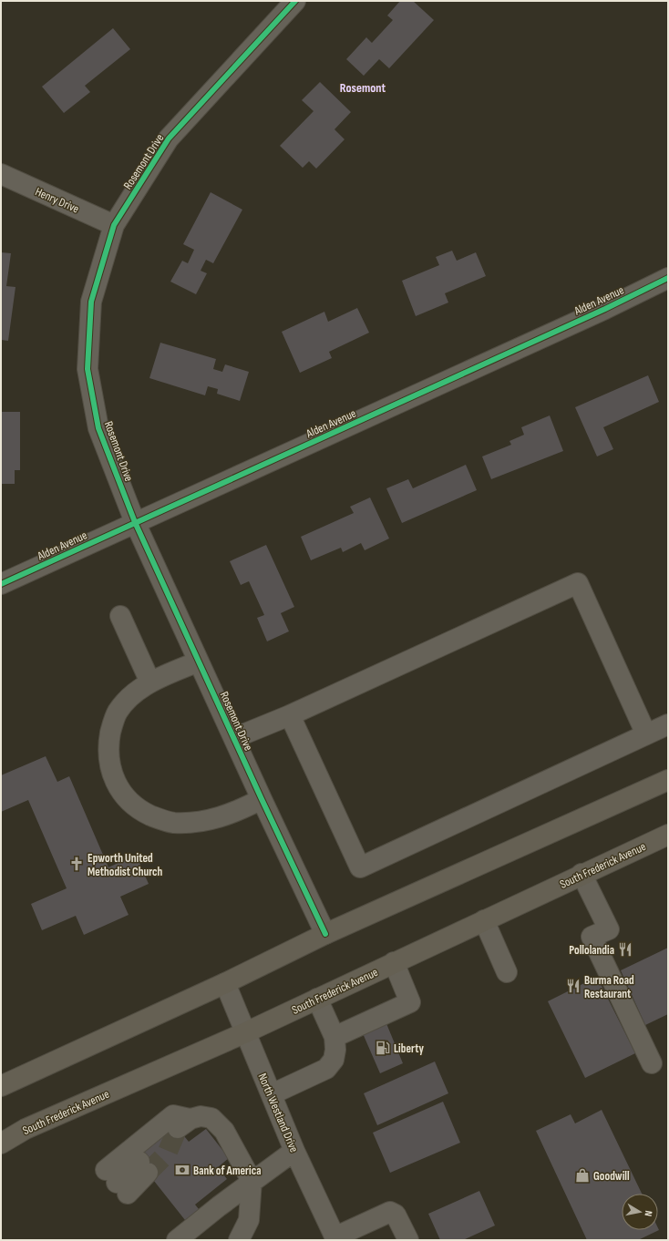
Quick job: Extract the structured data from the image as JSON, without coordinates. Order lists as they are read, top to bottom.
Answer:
{
  "streets": {
    "main road": ["South Frederick Avenue"],
    "street": [
      "Rosemont Drive",
      "Henry Drive",
      "Alden Avenue",
      "North Westland Drive"
    ]
  },
  "crossings": [
    ["Rosemont Drive", "Henry Drive"],
    ["Rosemont Drive", "Alden Avenue"],
    ["South Frederick Avenue", "North Westland Drive"]
  ],
  "districts": ["Rosemont"],
  "places": {
    "church": ["Epworth United Methodist Church"],
    "restaurant": ["Pollolandia", "Burma Road Restaurant"],
    "fuel station": ["Liberty"],
    "bank": ["Bank of America"],
    "shop": ["Goodwill"]
  },
  "north": "right"
}
